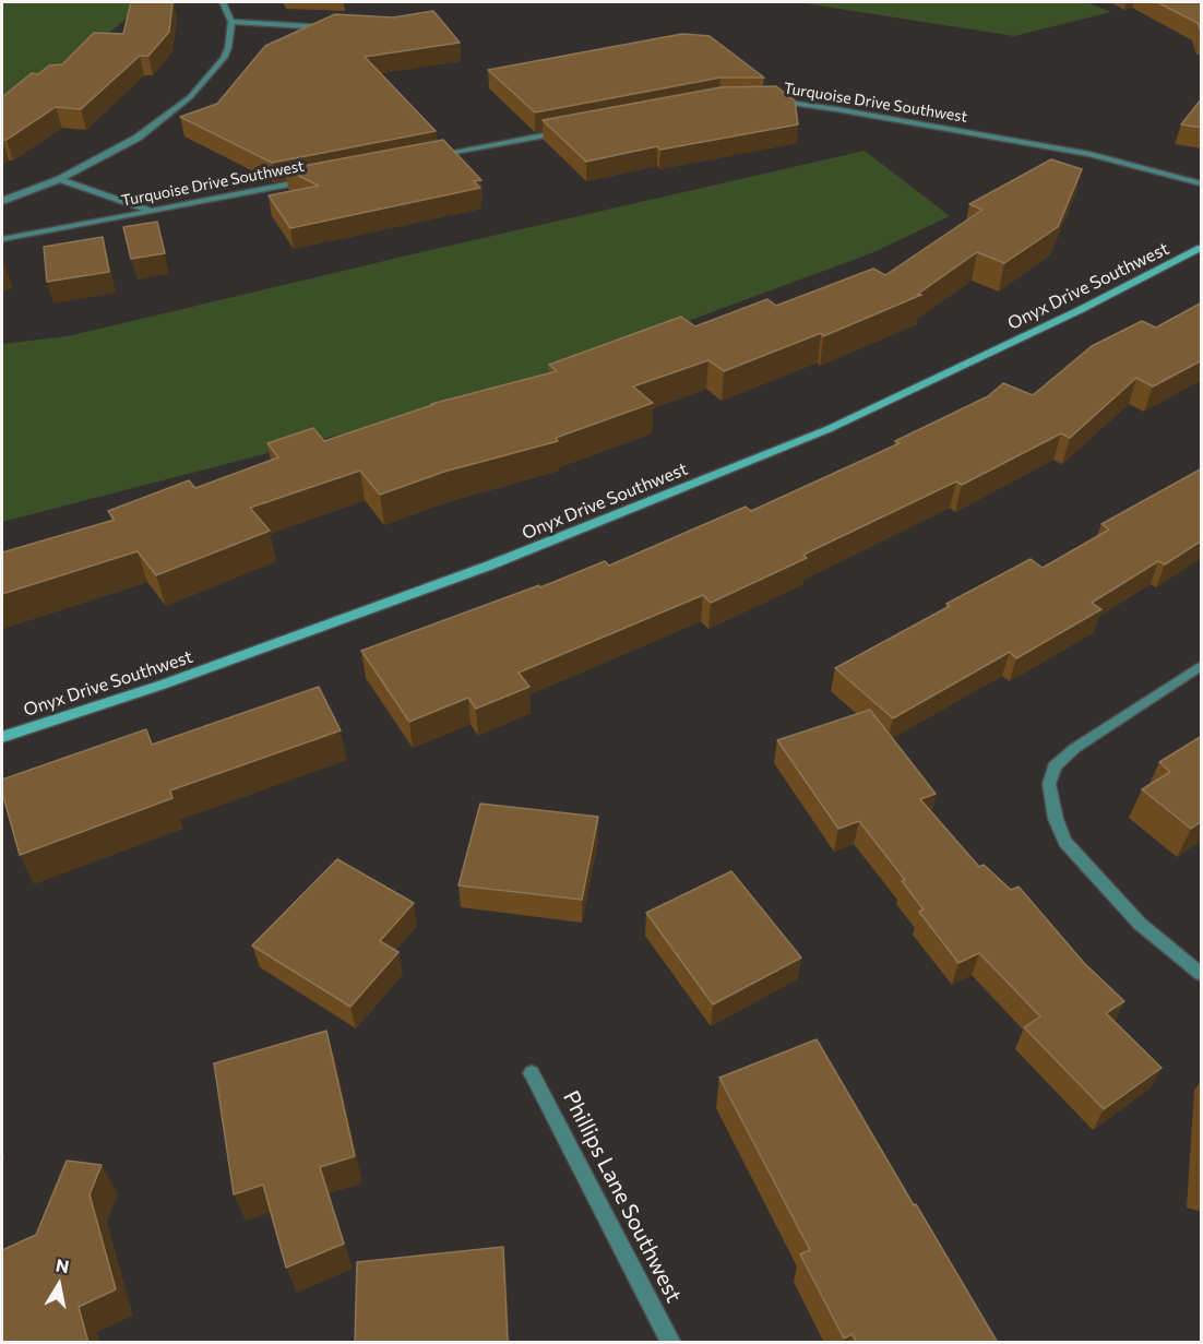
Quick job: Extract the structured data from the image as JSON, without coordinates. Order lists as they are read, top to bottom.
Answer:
{
  "streets": {
    "street": ["Turquoise Drive Southwest", "Onyx Drive Southwest", "Phillips Lane Southwest"]
  },
  "north": "top"
}
